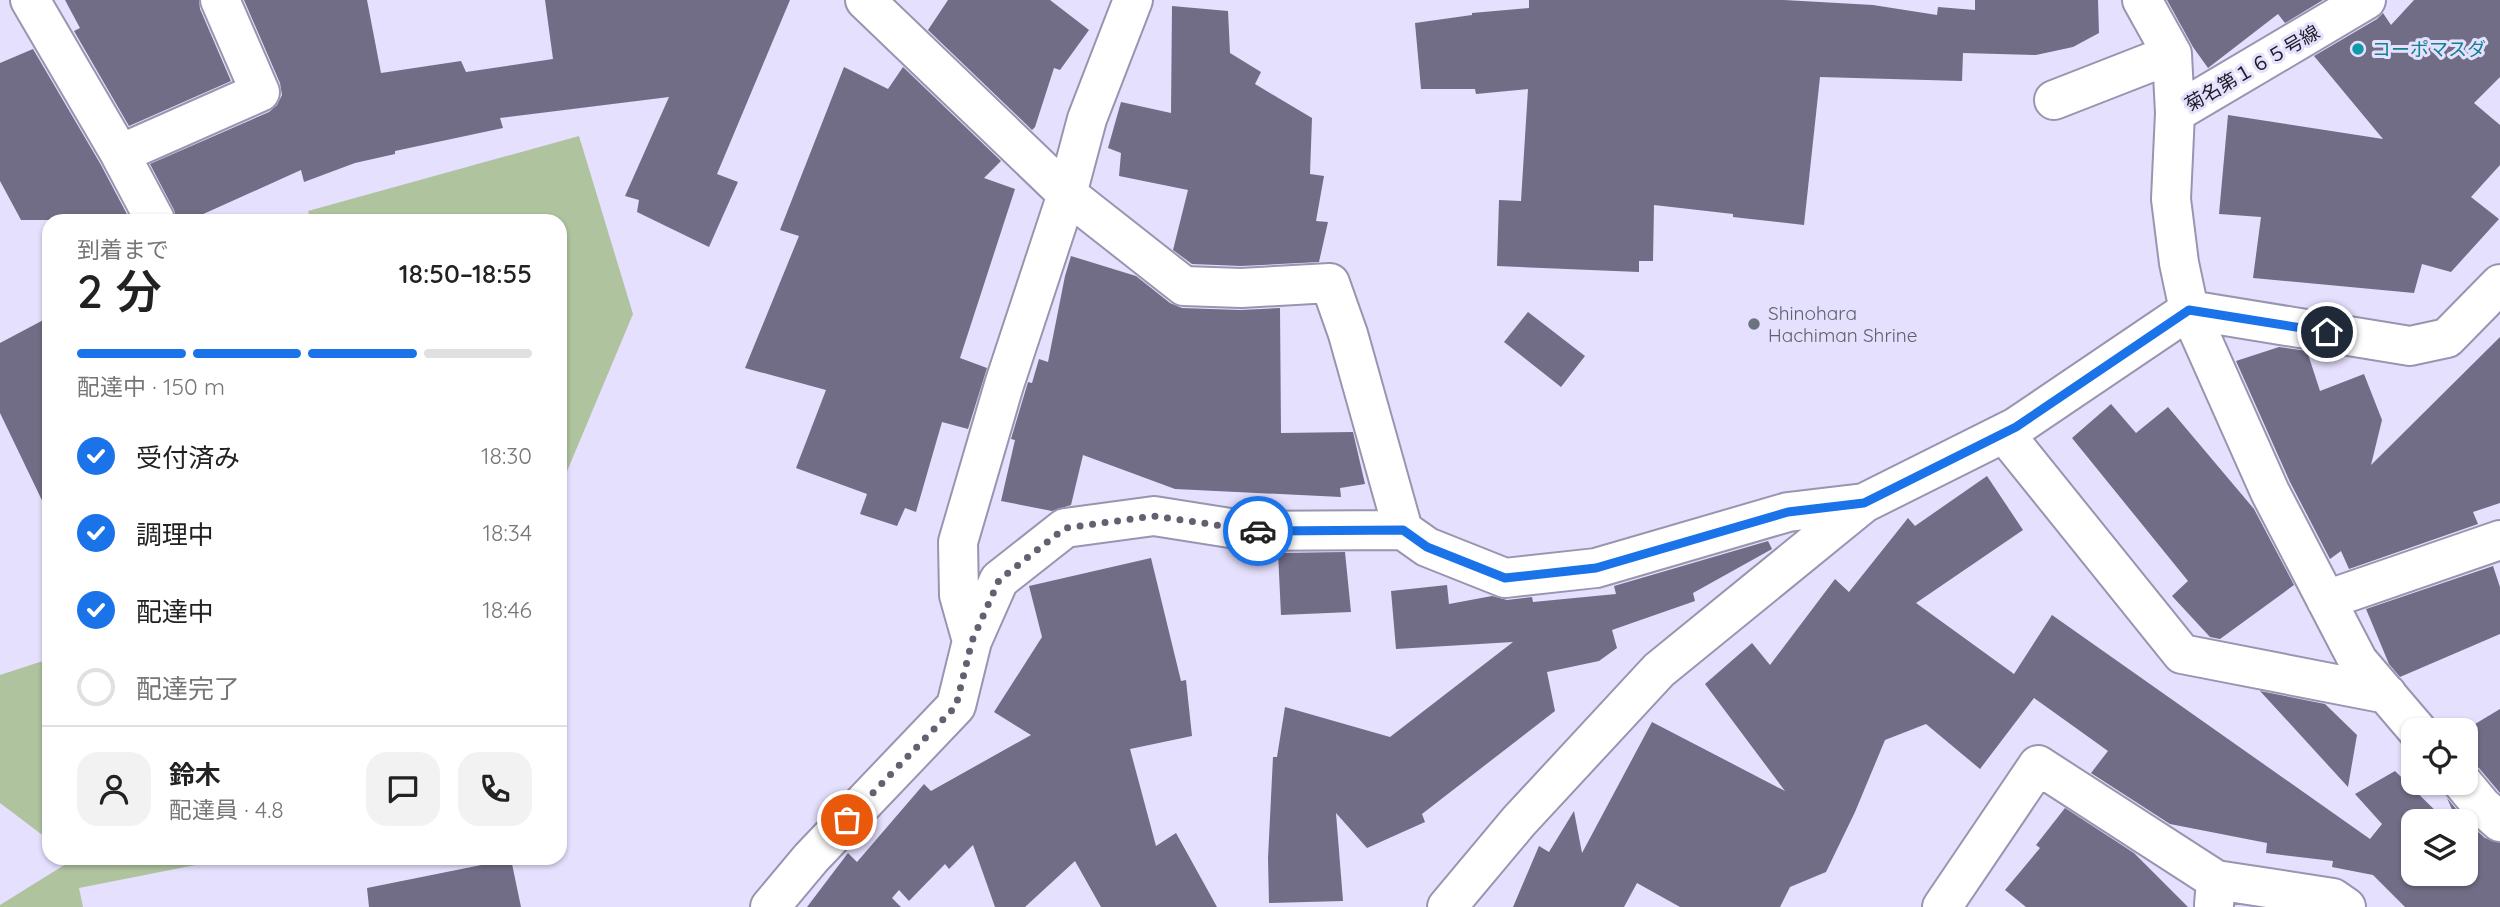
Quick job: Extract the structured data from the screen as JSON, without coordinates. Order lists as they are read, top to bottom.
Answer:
{
  "streets": {
    "street": ["菊名第１６５号線"]
  },
  "places": ["コーポマスダ", "Shinohara Hachiman Shrine"],
  "page": {
    "heading": ["2 分", "到着まで", "18:50–18:55"],
    "panel": ["鈴木", "配達員 · 4.8"],
    "bar": "配達中 · 150 m",
    "list": [
      ["受付済み", "18:30"],
      ["調理中", "18:34"],
      ["配達中", "18:46"],
      "配達完了"
    ]
  }
}
